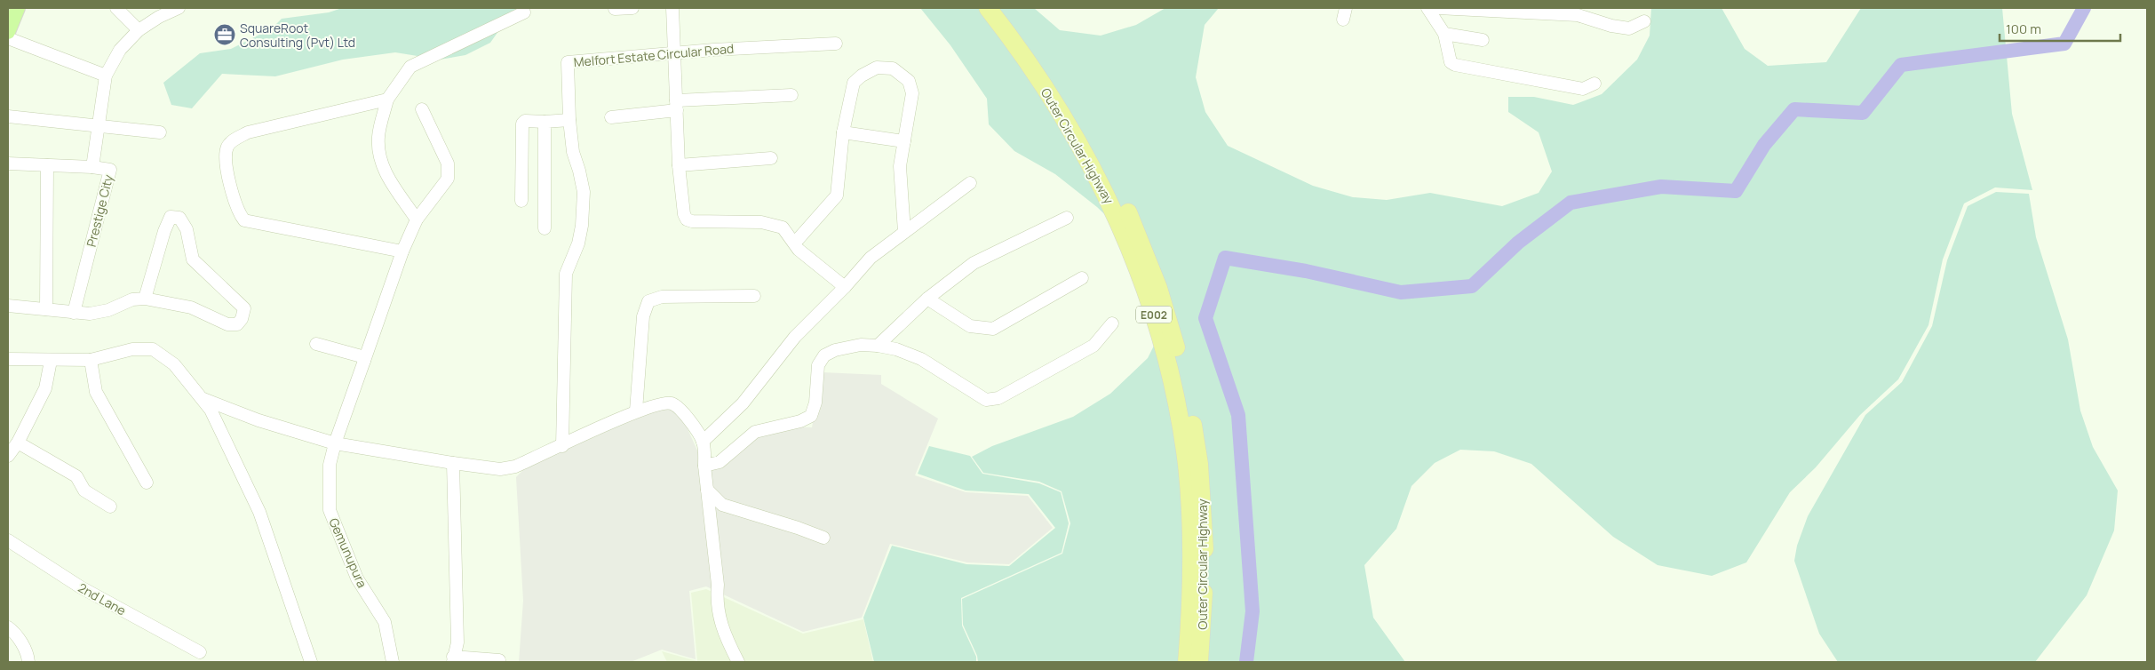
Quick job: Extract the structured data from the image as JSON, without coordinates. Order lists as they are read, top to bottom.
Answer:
{
  "streets": {
    "highway": ["Outer Circular Highway", "E002"],
    "street": [
      "Melfort Estate Circular Road",
      "Prestige City",
      "Gemunupura",
      "2nd Lane"
    ]
  },
  "places": {
    "office": ["SquareRoot Consulting (Pvt) Ltd"]
  },
  "scale_bar": "100 m"
}
